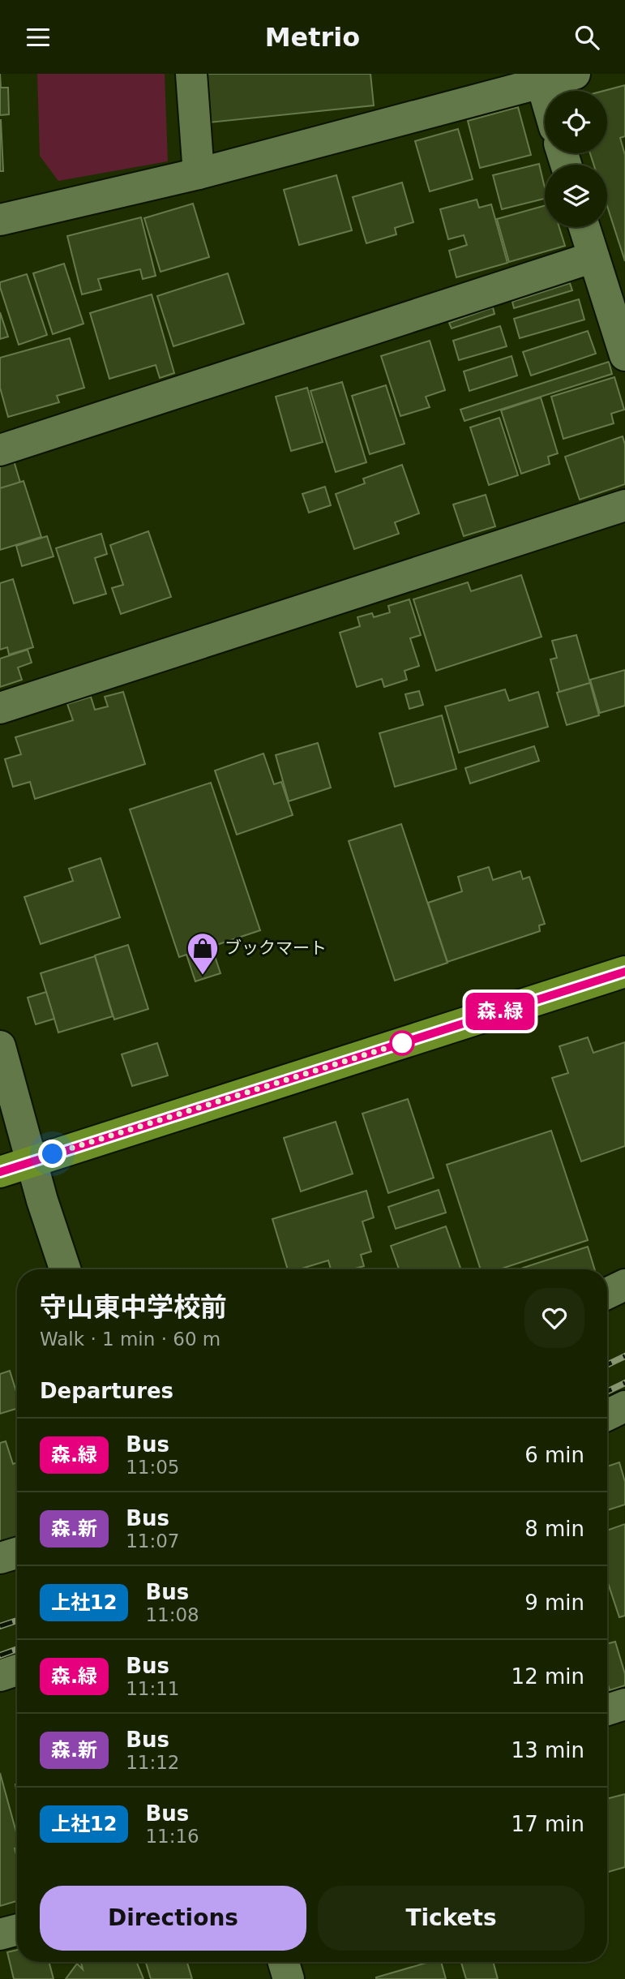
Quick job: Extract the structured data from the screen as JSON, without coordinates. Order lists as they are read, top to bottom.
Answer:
{
  "places": {
    "shop": ["ブックマート"]
  },
  "lines": ["bus line 森.緑"],
  "page": {
    "header": "Metrio",
    "on_map": "森.緑",
    "heading": [
      ["守山東中学校前", "Walk · 1 min · 60 m"],
      "Departures"
    ],
    "list": [
      {
        "mark": "森.緑",
        "name": "Bus",
        "note": "11:05",
        "value": "6 min"
      },
      {
        "mark": "森.新",
        "name": "Bus",
        "note": "11:07",
        "value": "8 min"
      },
      {
        "mark": "上社12",
        "name": "Bus",
        "note": "11:08",
        "value": "9 min"
      },
      {
        "mark": "森.緑",
        "name": "Bus",
        "note": "11:11",
        "value": "12 min"
      },
      {
        "mark": "森.新",
        "name": "Bus",
        "note": "11:12",
        "value": "13 min"
      },
      {
        "mark": "上社12",
        "name": "Bus",
        "note": "11:16",
        "value": "17 min"
      }
    ],
    "buttons": ["Directions", "Tickets"]
  }
}
